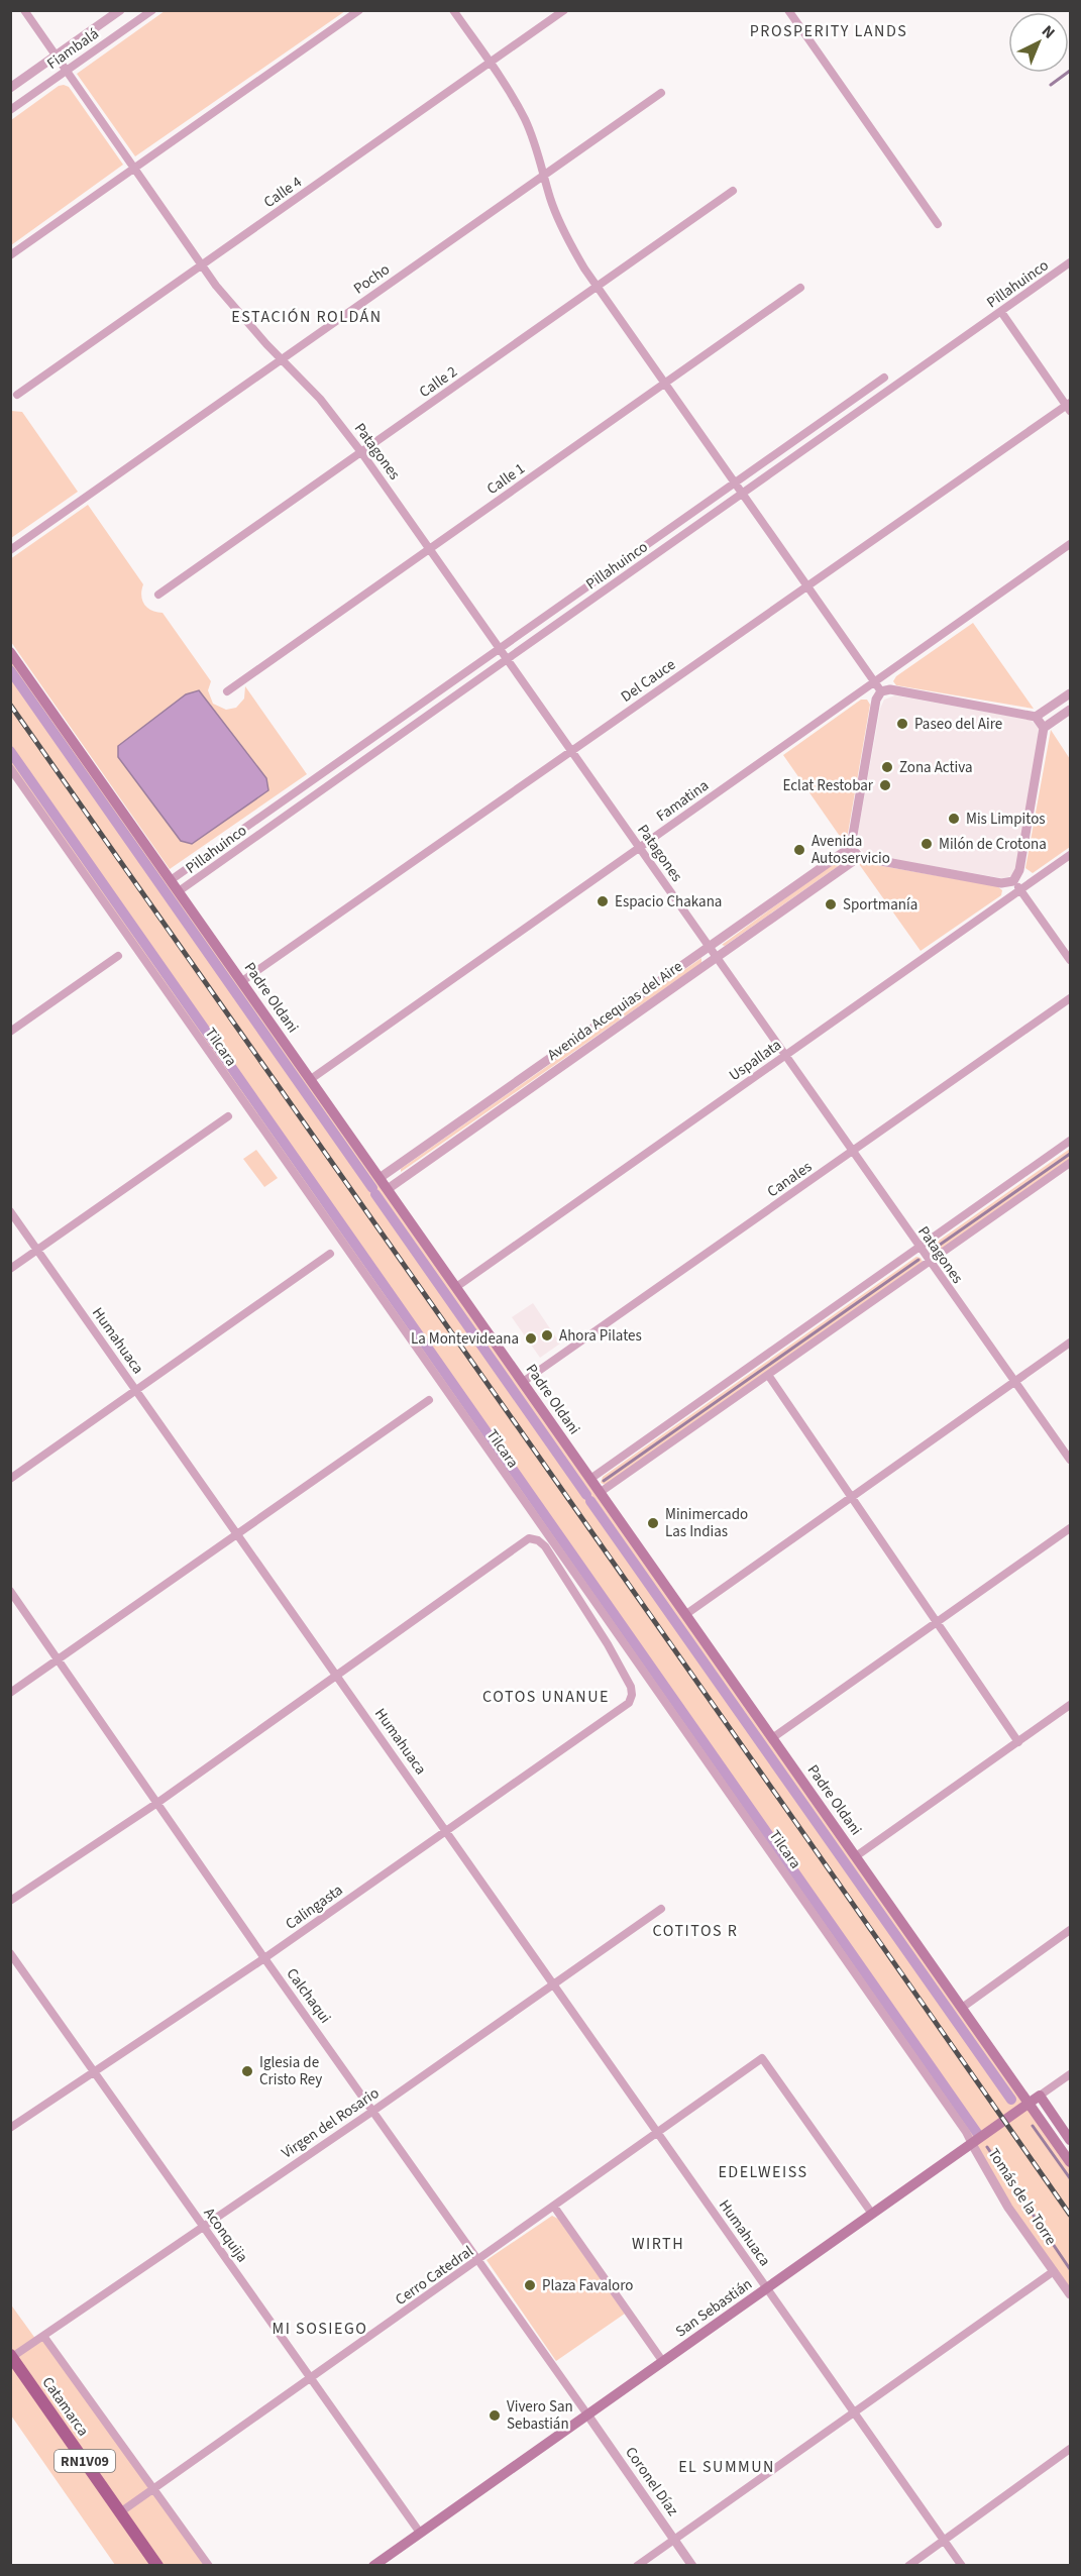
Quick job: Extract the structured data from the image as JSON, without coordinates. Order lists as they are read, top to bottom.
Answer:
{
  "streets": {
    "main road": [
      "Padre Oldani",
      "San Sebastián",
      "Catamarca",
      "RN1V09"
    ],
    "street": [
      "Fiambalá",
      "Calle 4",
      "Pocho",
      "Pillahuinco",
      "Calle 2",
      "Patagones",
      "Calle 1",
      "Del Cauce",
      "Famatina",
      "Avenida Acequias del Aire",
      "Tilcara",
      "Uspallata",
      "Canales",
      "Humahuaca",
      "Calingasta",
      "Calchaqui",
      "Virgen del Rosario",
      "Tomás de la Torre",
      "Aconquija",
      "Cerro Catedral",
      "Coronel Díaz"
    ]
  },
  "crossings": [
    ["Fiambalá", "Patagones"],
    ["Calle 4", "Patagones"],
    ["Pocho", "Patagones"],
    ["Pillahuinco", "Patagones"],
    ["Pillahuinco", "Padre Oldani"],
    ["Calle 2", "Patagones"],
    ["Patagones", "Calle 1"],
    ["Patagones", "Del Cauce"],
    ["Patagones", "Famatina"],
    ["Patagones", "Avenida Acequias del Aire"],
    ["Patagones", "Uspallata"],
    ["Patagones", "Canales"],
    ["Del Cauce", "Padre Oldani"],
    ["Famatina", "Padre Oldani"],
    ["Padre Oldani", "Avenida Acequias del Aire"],
    ["Padre Oldani", "Uspallata"],
    ["Padre Oldani", "Canales"],
    ["Padre Oldani", "San Sebastián"],
    ["Tilcara", "Tomás de la Torre"],
    ["Tilcara", "San Sebastián"],
    ["Humahuaca", "Calingasta"],
    ["Humahuaca", "Virgen del Rosario"],
    ["Humahuaca", "Cerro Catedral"],
    ["Humahuaca", "San Sebastián"],
    ["Calingasta", "Calchaqui"],
    ["Calingasta", "Aconquija"],
    ["Calchaqui", "Virgen del Rosario"],
    ["Calchaqui", "Cerro Catedral"],
    ["Calchaqui", "San Sebastián"],
    ["Calchaqui", "Coronel Díaz"],
    ["Virgen del Rosario", "Aconquija"],
    ["Virgen del Rosario", "Catamarca"],
    ["Tomás de la Torre", "San Sebastián"],
    ["Aconquija", "Cerro Catedral"],
    ["Aconquija", "San Sebastián"],
    ["Cerro Catedral", "San Sebastián"],
    ["Cerro Catedral", "Catamarca"],
    ["San Sebastián", "Coronel Díaz"]
  ],
  "districts": [
    "PROSPERITY LANDS",
    "ESTACIÓN ROLDÁN",
    "COTOS UNANUE",
    "COTITOS R",
    "EDELWEISS",
    "WIRTH",
    "MI SOSIEGO",
    "EL SUMMUN"
  ],
  "places": [
    "Paseo del Aire",
    "Zona Activa",
    "Eclat Restobar",
    "Mis Limpitos",
    "Milón de Crotona",
    "Avenida Autoservicio",
    "Espacio Chakana",
    "Sportmanía",
    "Ahora Pilates",
    "La Montevideana",
    "Minimercado Las Indias",
    "Iglesia de Cristo Rey",
    "Plaza Favaloro",
    "Vivero San Sebastián"
  ],
  "north": "top right"
}
